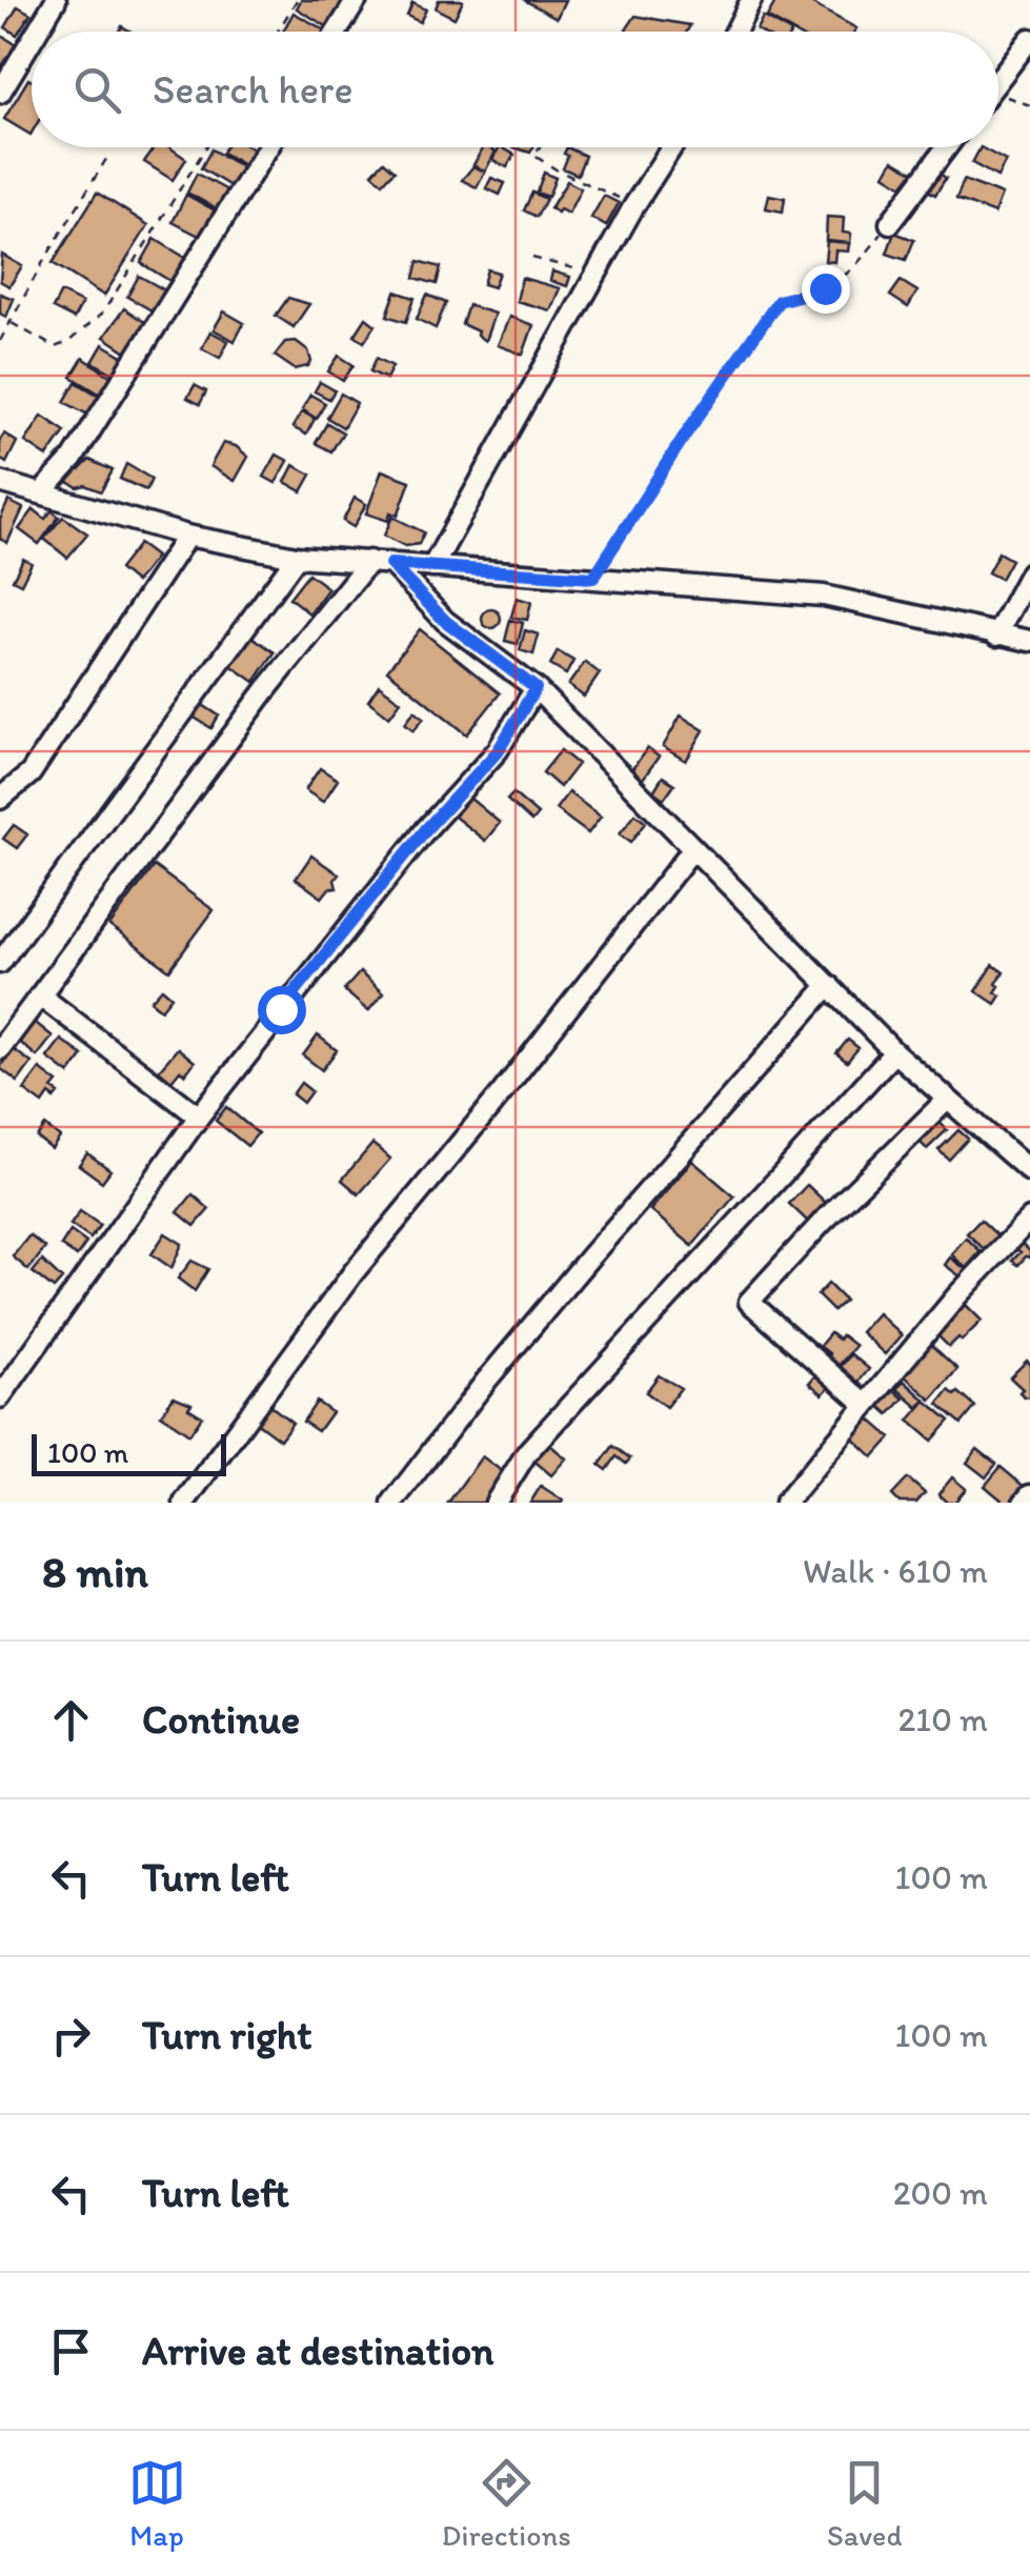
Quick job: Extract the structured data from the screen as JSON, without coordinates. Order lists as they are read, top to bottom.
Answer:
{
  "scale_bar": "100 m",
  "page": {
    "search": "Search here",
    "scale": "100 m",
    "heading": ["8 min", "Walk · 610 m"],
    "list": [
      ["Continue", "210 m"],
      ["Turn left", "100 m"],
      ["Turn right", "100 m"],
      ["Turn left", "200 m"],
      "Arrive at destination"
    ],
    "nav": ["Map", "Directions", "Saved"]
  }
}
